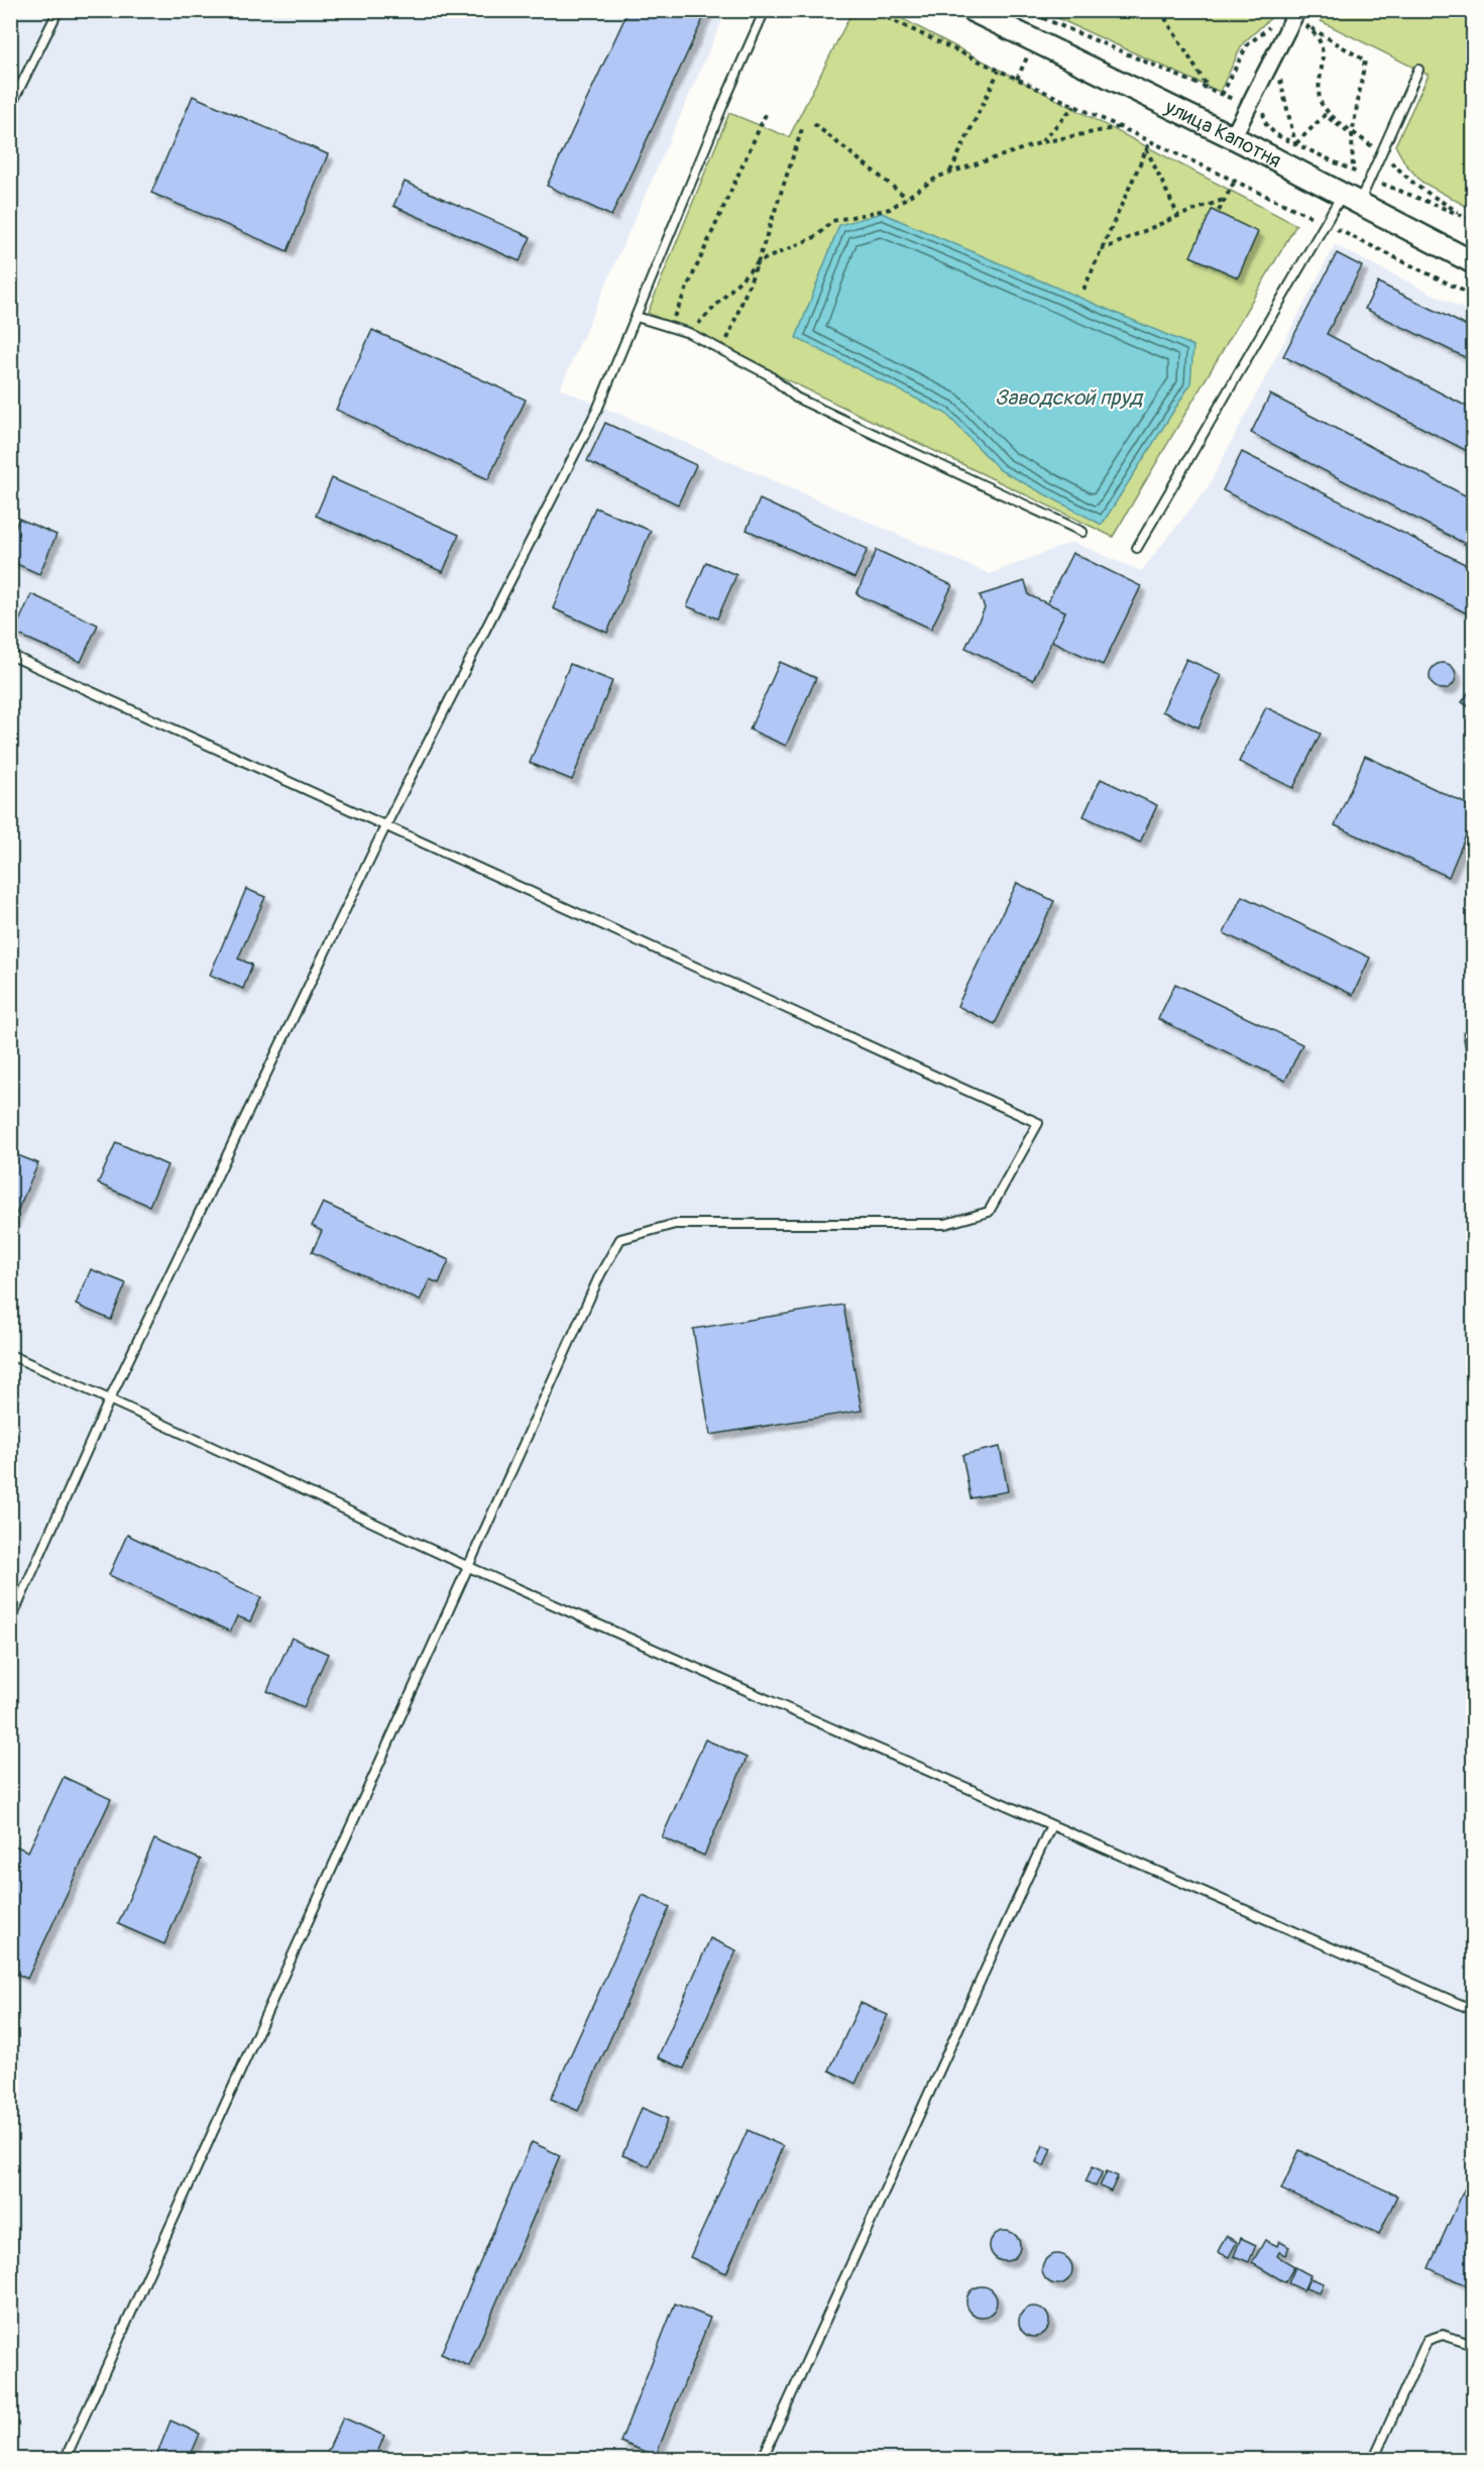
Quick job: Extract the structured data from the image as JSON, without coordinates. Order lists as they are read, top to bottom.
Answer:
{
  "streets": {
    "main road": ["улица Капотня"]
  },
  "water": ["Заводской пруд"]
}
